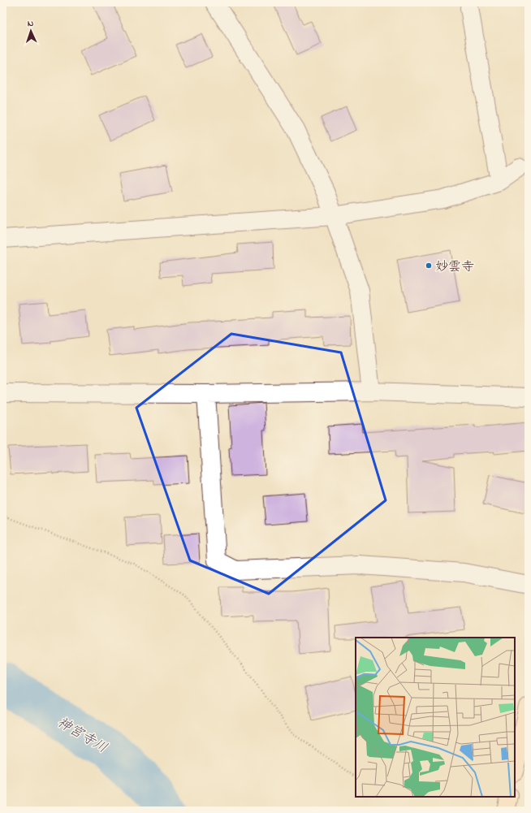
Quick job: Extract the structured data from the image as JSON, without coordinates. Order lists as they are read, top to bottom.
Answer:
{
  "water": ["神宮寺川"],
  "places": ["妙雲寺"],
  "north": "top"
}
